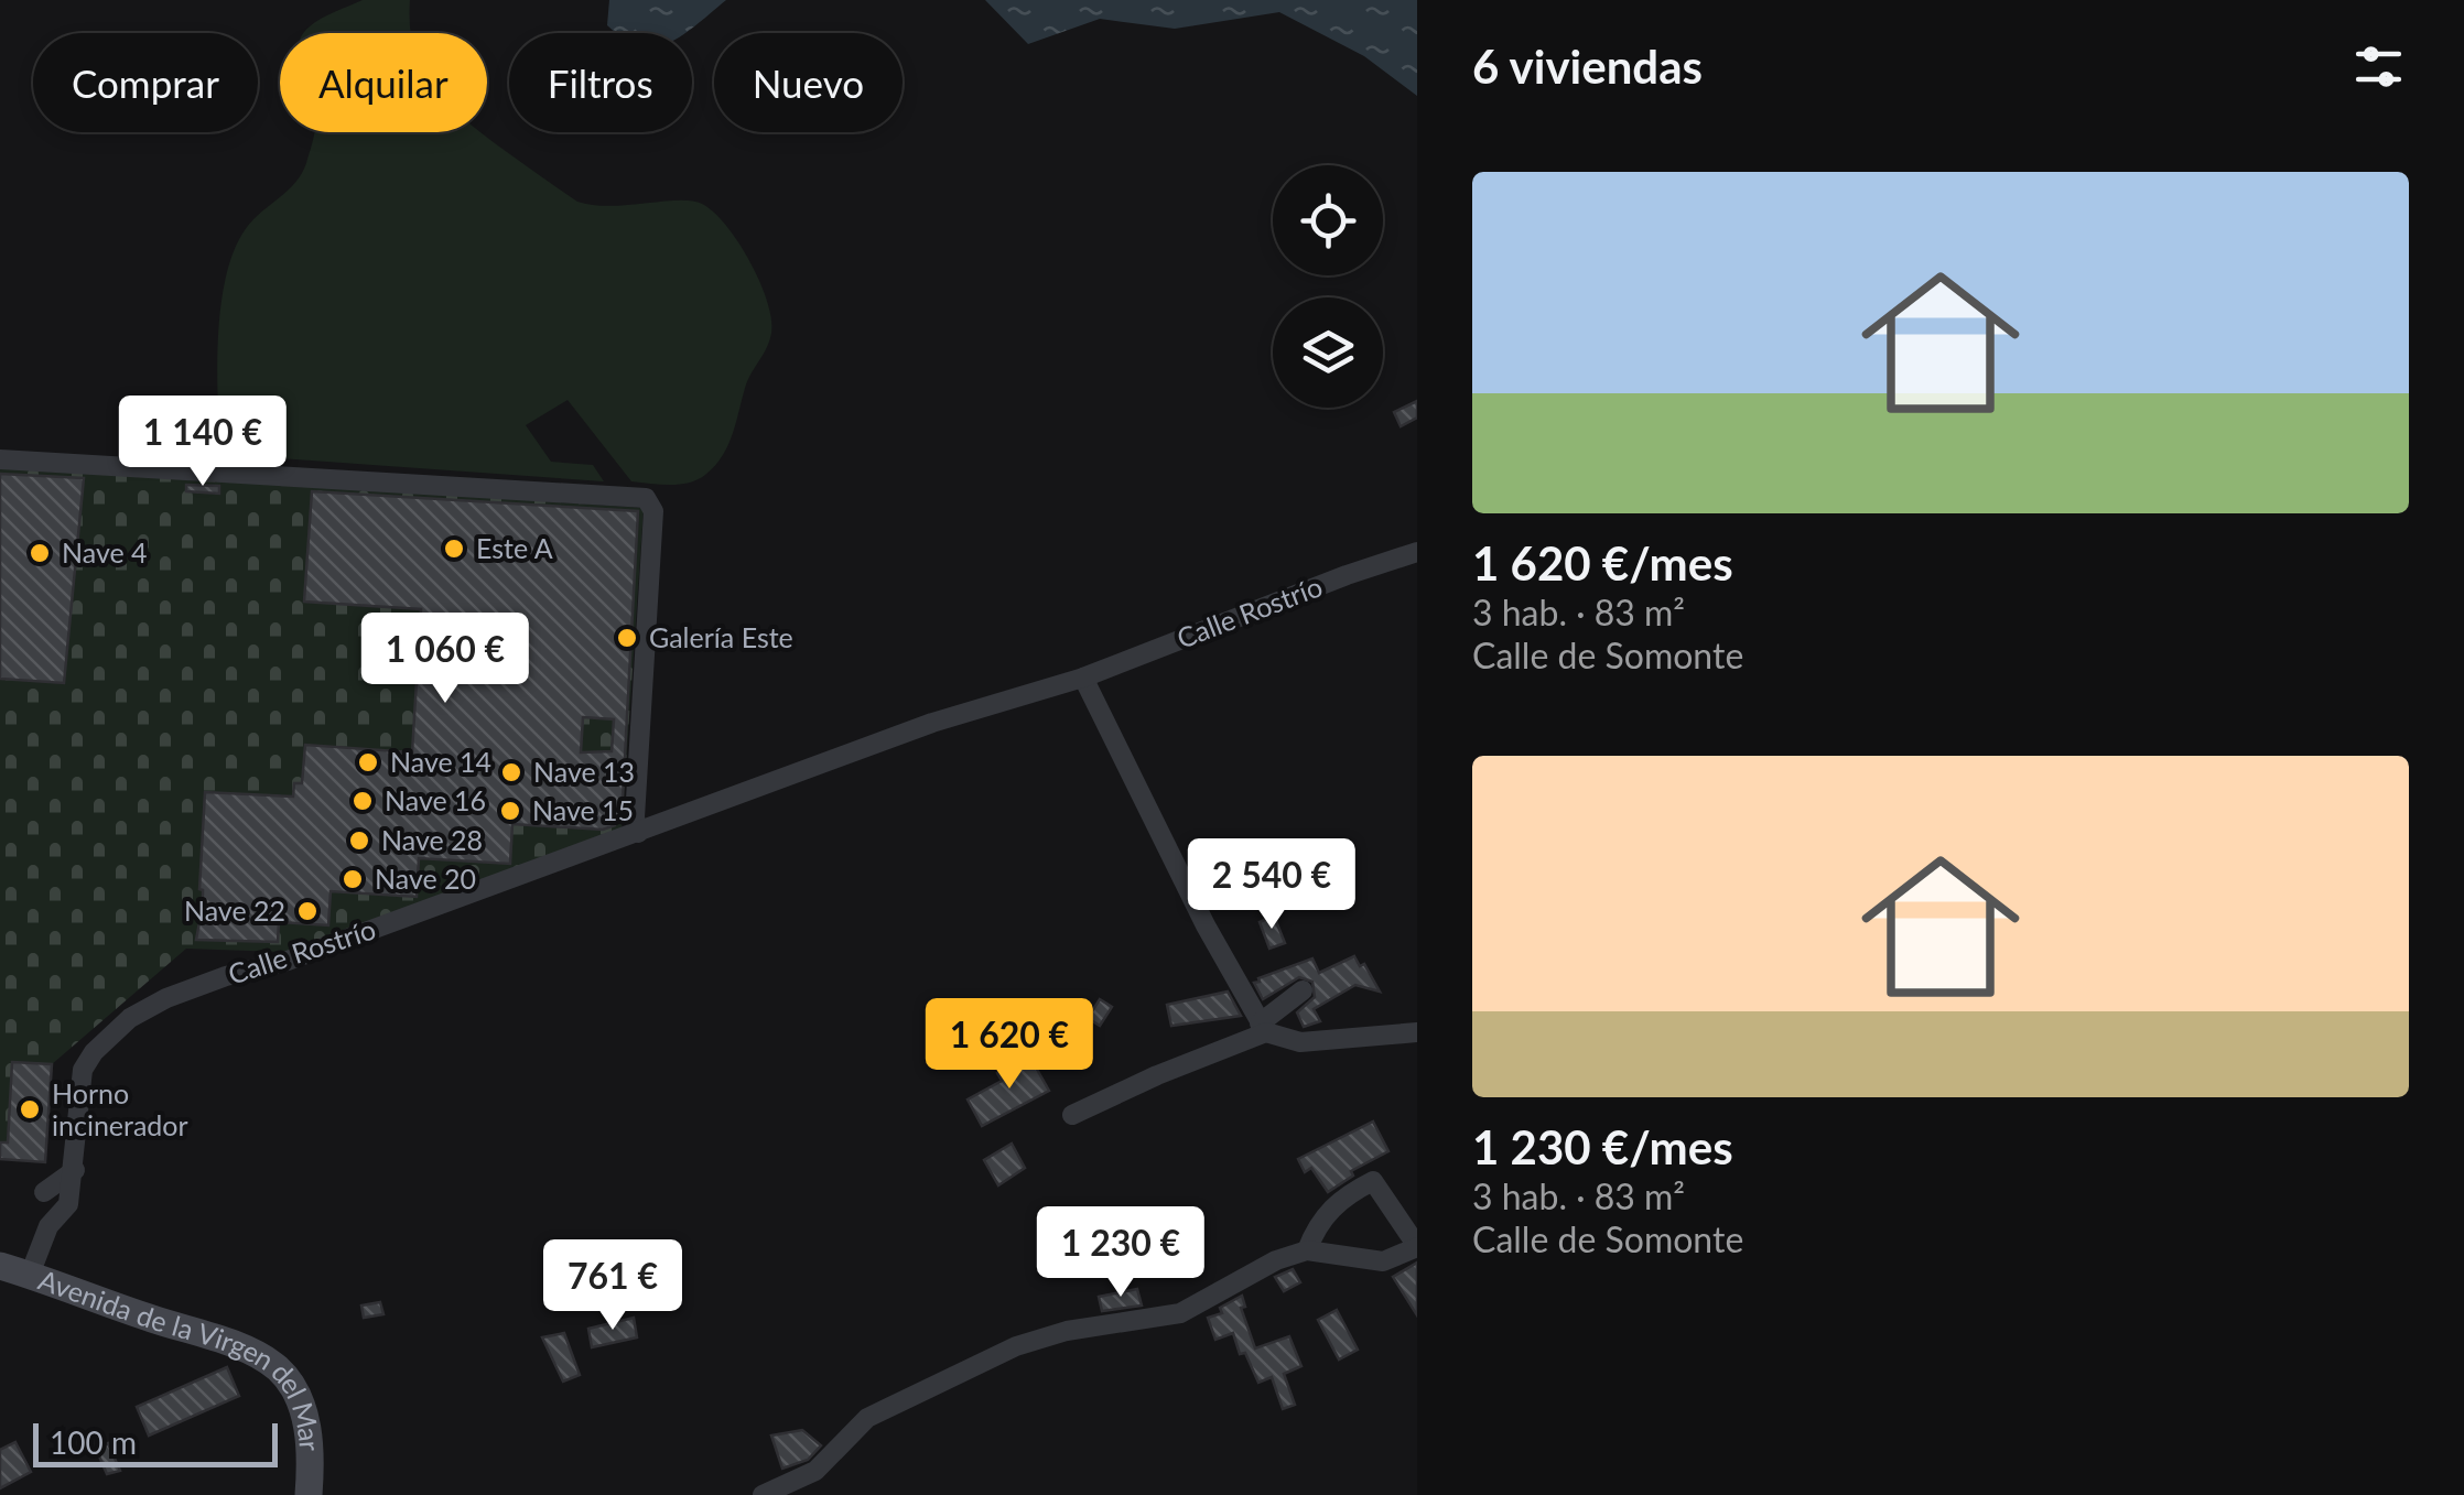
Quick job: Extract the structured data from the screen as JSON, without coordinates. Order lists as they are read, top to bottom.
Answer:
{
  "streets": {
    "main road": ["Avenida de la Virgen del Mar"],
    "street": ["Calle Rostrío"]
  },
  "crossings": [
    ["Calle Rostrío", "Avenida de la Virgen del Mar"]
  ],
  "places": [
    "Este A",
    "Nave 4",
    "Galería Este",
    "Nave 14",
    "Nave 13",
    "Nave 16",
    "Nave 15",
    "Nave 28",
    "Nave 20",
    "Nave 22",
    "Horno incinerador"
  ],
  "scale_bar": "100 m",
  "page": {
    "heading": "6 viviendas",
    "chip": [
      "Comprar",
      "Alquilar",
      "Filtros",
      "Nuevo"
    ],
    "list": [
      {
        "name": "1 620 €/mes",
        "note": "3 hab. · 83 m² · Calle de Somonte"
      },
      {
        "name": "1 230 €/mes",
        "note": "3 hab. · 83 m² · Calle de Somonte"
      }
    ],
    "price": [
      "1 140 €",
      "1 060 €",
      "2 540 €",
      "1 620 €",
      "1 230 €",
      "761 €"
    ],
    "scale": "100 m"
  }
}
